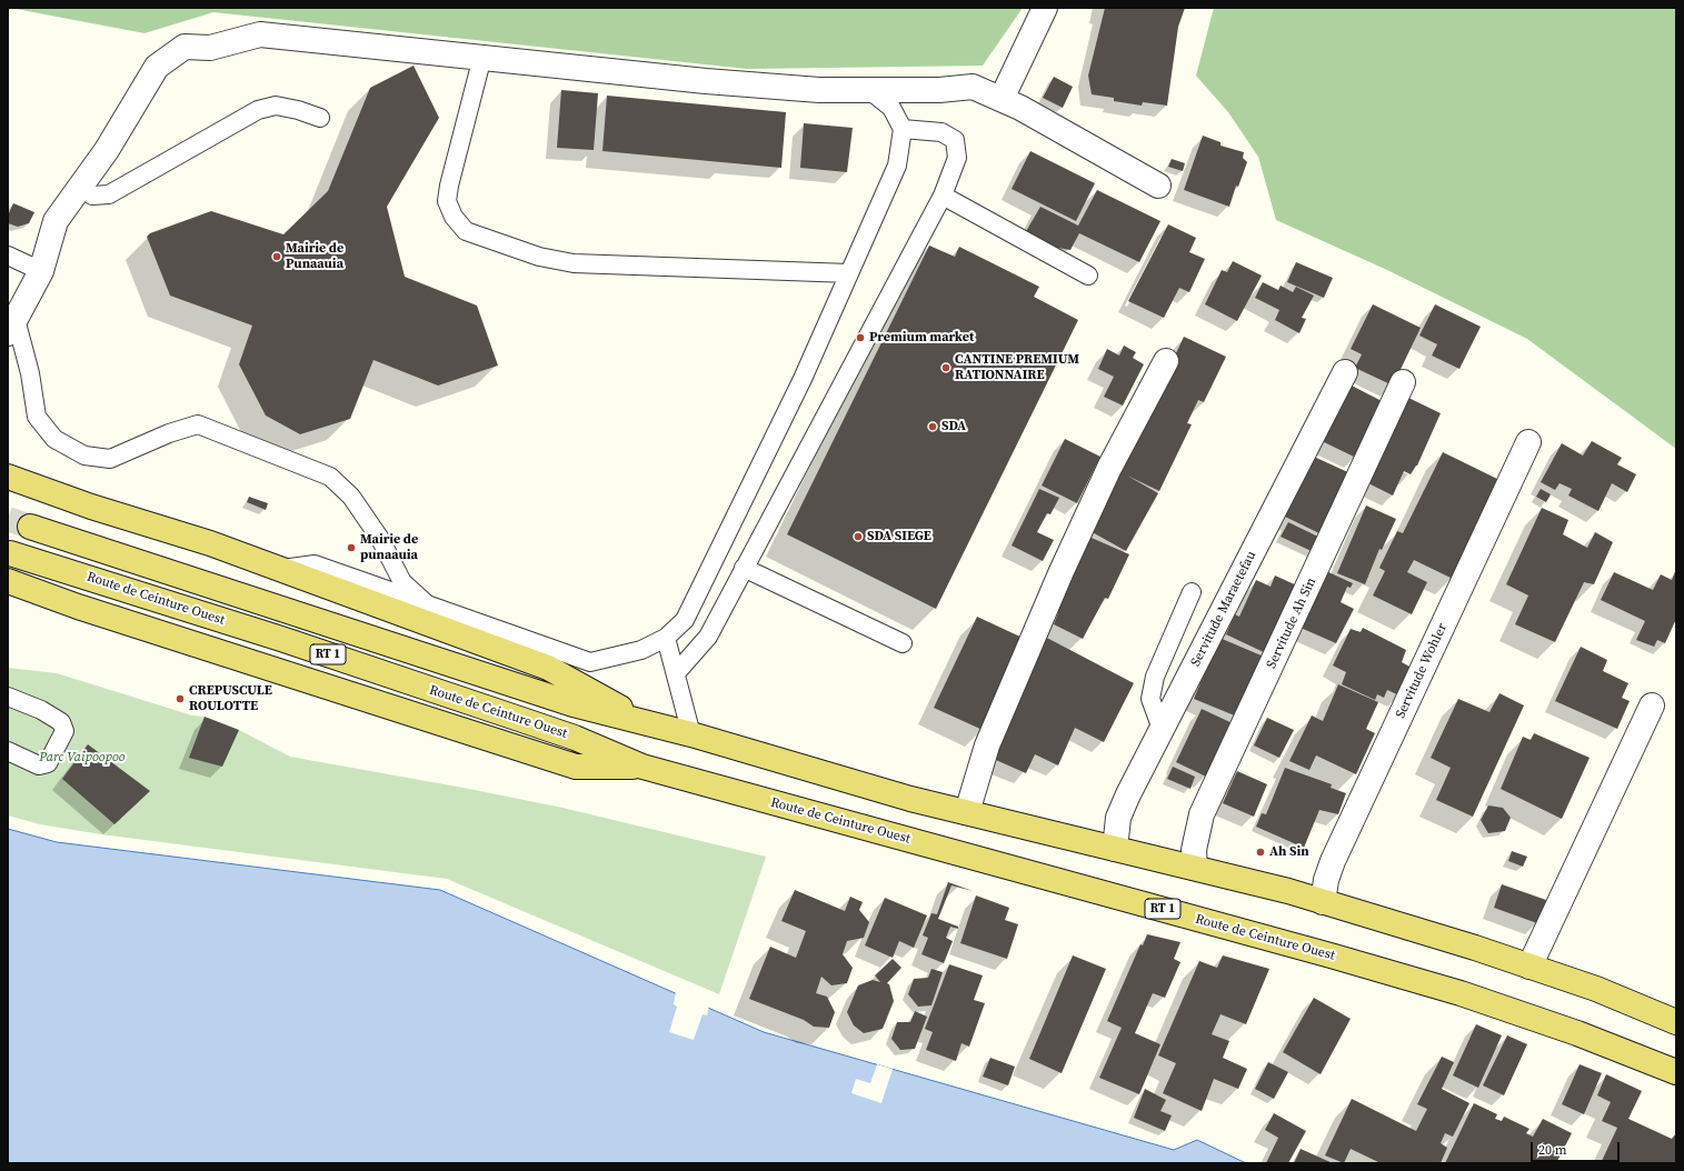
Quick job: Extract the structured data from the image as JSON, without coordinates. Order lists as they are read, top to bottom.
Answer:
{
  "streets": {
    "main road": ["Route de Ceinture Ouest", "RT 1"],
    "street": ["Servitude Maraetefau", "Servitude Ah Sin", "Servitude Wohler"]
  },
  "crossings": [
    ["Servitude Maraetefau", "RT 1"],
    ["Servitude Ah Sin", "RT 1"],
    ["RT 1", "Servitude Wohler"]
  ],
  "parks": ["Parc Vaipoopoo"],
  "places": [
    "Mairie de Punaauia",
    "Premium market",
    "CANTINE PREMIUM RATIONNAIRE",
    "SDA",
    "SDA SIEGE",
    "Mairie de punaauia",
    "CREPUSCULE ROULOTTE",
    "Ah Sin"
  ],
  "scale_bar": "20 m"
}
